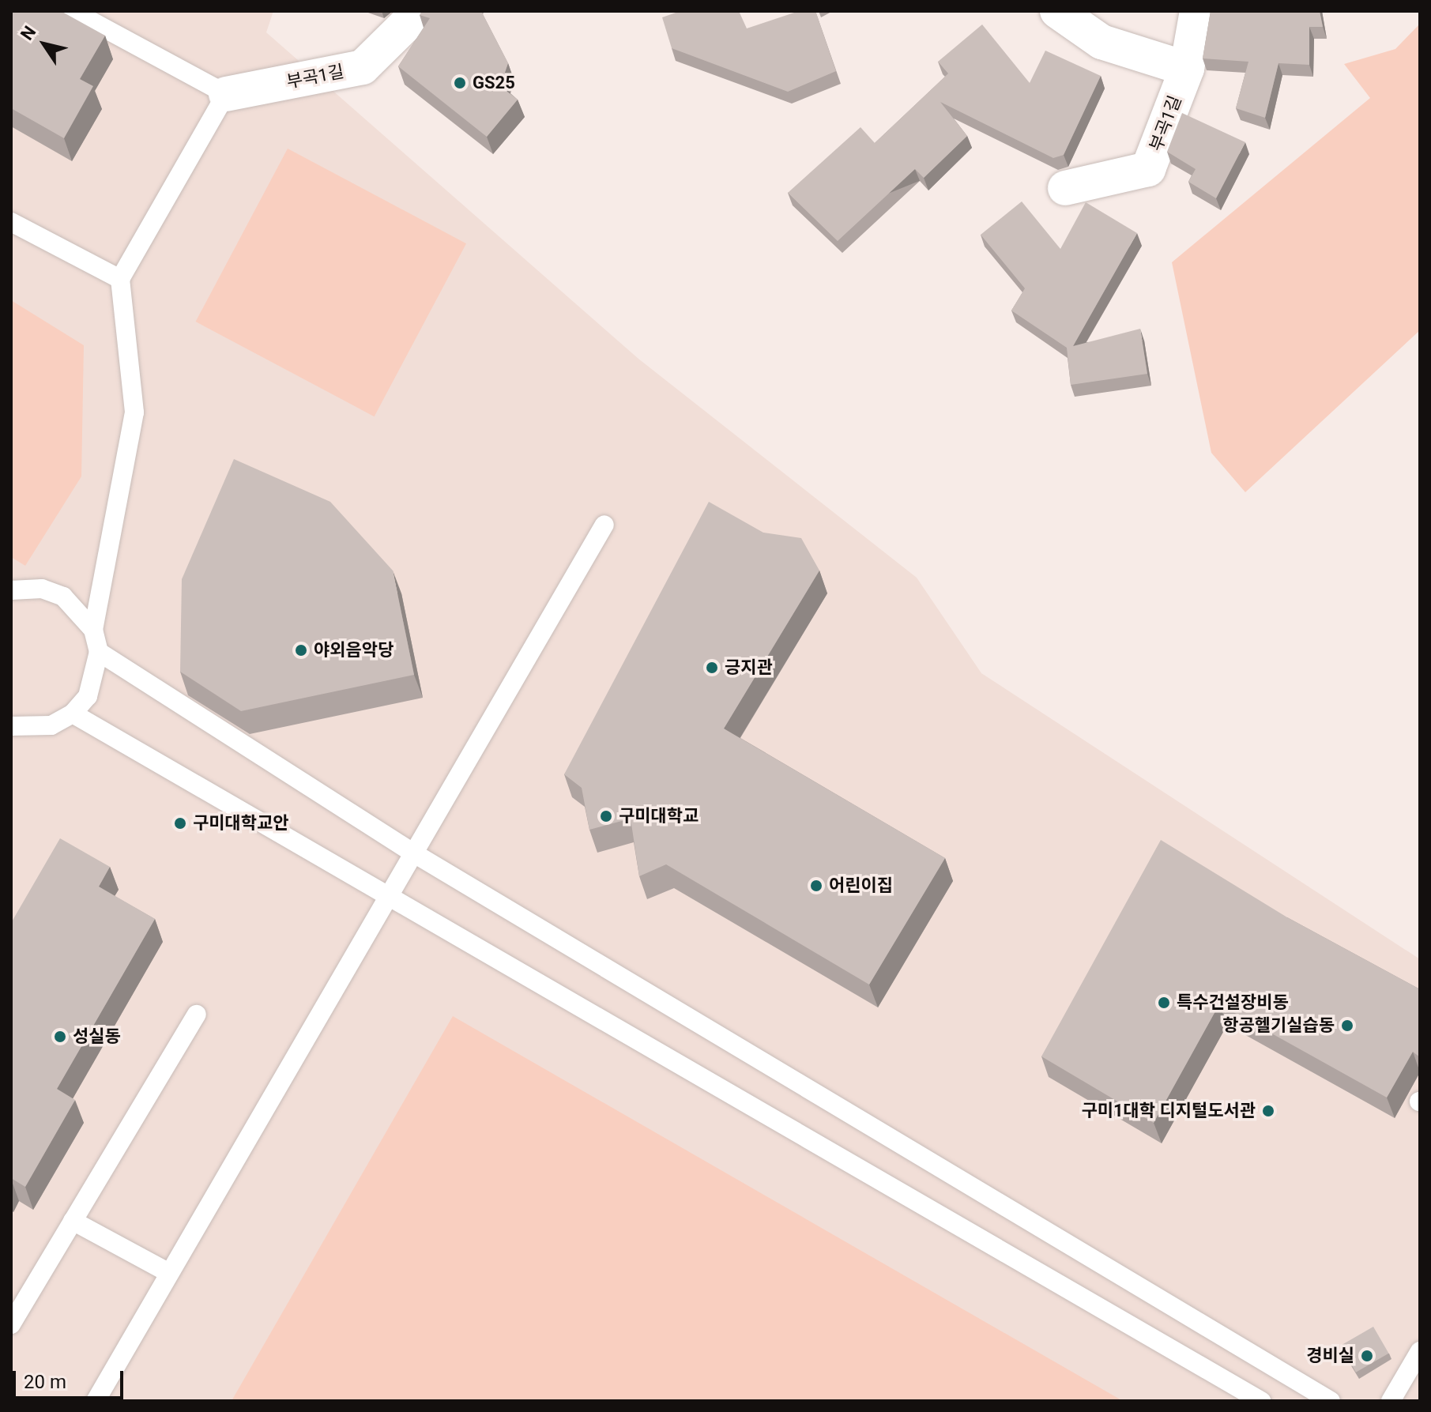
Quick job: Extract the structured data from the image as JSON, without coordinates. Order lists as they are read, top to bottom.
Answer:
{
  "streets": {
    "street": ["부곡1길"]
  },
  "places": [
    "GS25",
    "야외음악당",
    "긍지관",
    "구미대학교",
    "구미대학교안",
    "어린이집",
    "특수건설장비동",
    "항공헬기실습동",
    "성실동",
    "구미1대학 디지털도서관",
    "경비실"
  ],
  "scale_bar": "20 m",
  "north": "top left"
}
